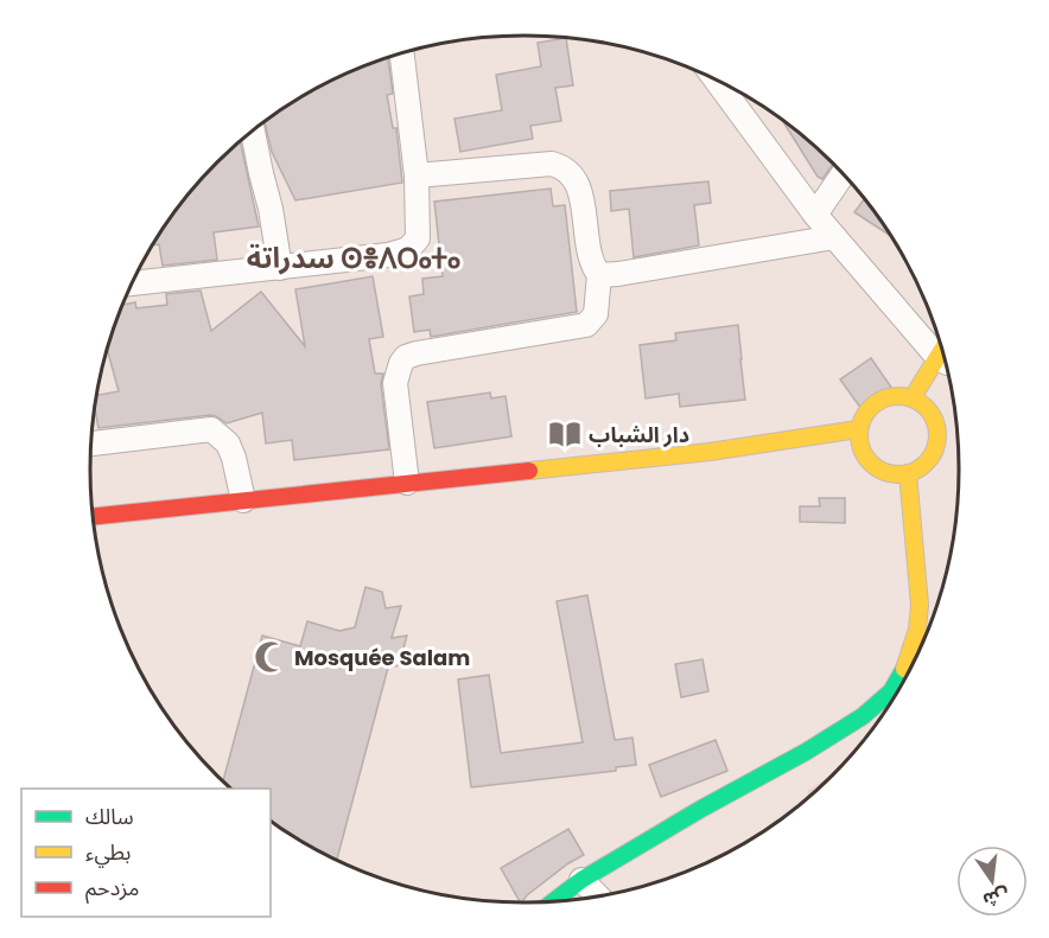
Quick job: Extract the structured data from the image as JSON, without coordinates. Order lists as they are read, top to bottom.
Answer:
{
  "districts": ["سدراتة ⵙⴻⴷⵔⴰⵜⴰ"],
  "places": {
    "library": ["دار الشباب"],
    "mosque": ["Mosquée Salam"]
  },
  "legend": ["سالك", "بطيء", "مزدحم"],
  "north": "bottom"
}
